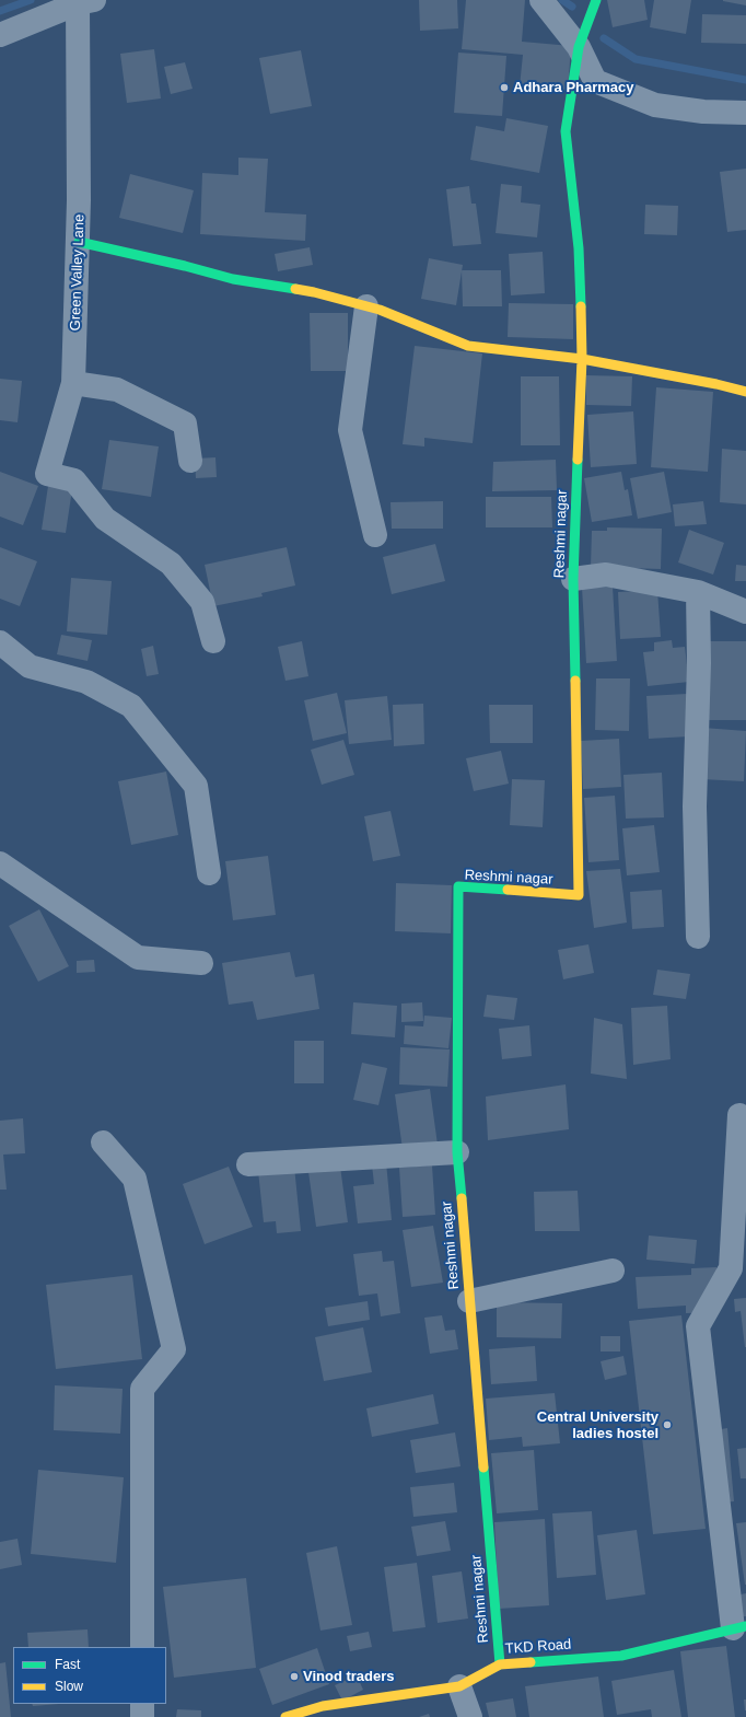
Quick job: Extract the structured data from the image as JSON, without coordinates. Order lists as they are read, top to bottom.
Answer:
{
  "streets": {
    "street": ["Green Valley Lane", "Reshmi nagar", "TKD Road"]
  },
  "crossings": [
    ["Reshmi nagar", "TKD Road"]
  ],
  "places": ["Adhara Pharmacy", "Central University ladies hostel", "Vinod traders"],
  "legend": ["Fast", "Slow"]
}
